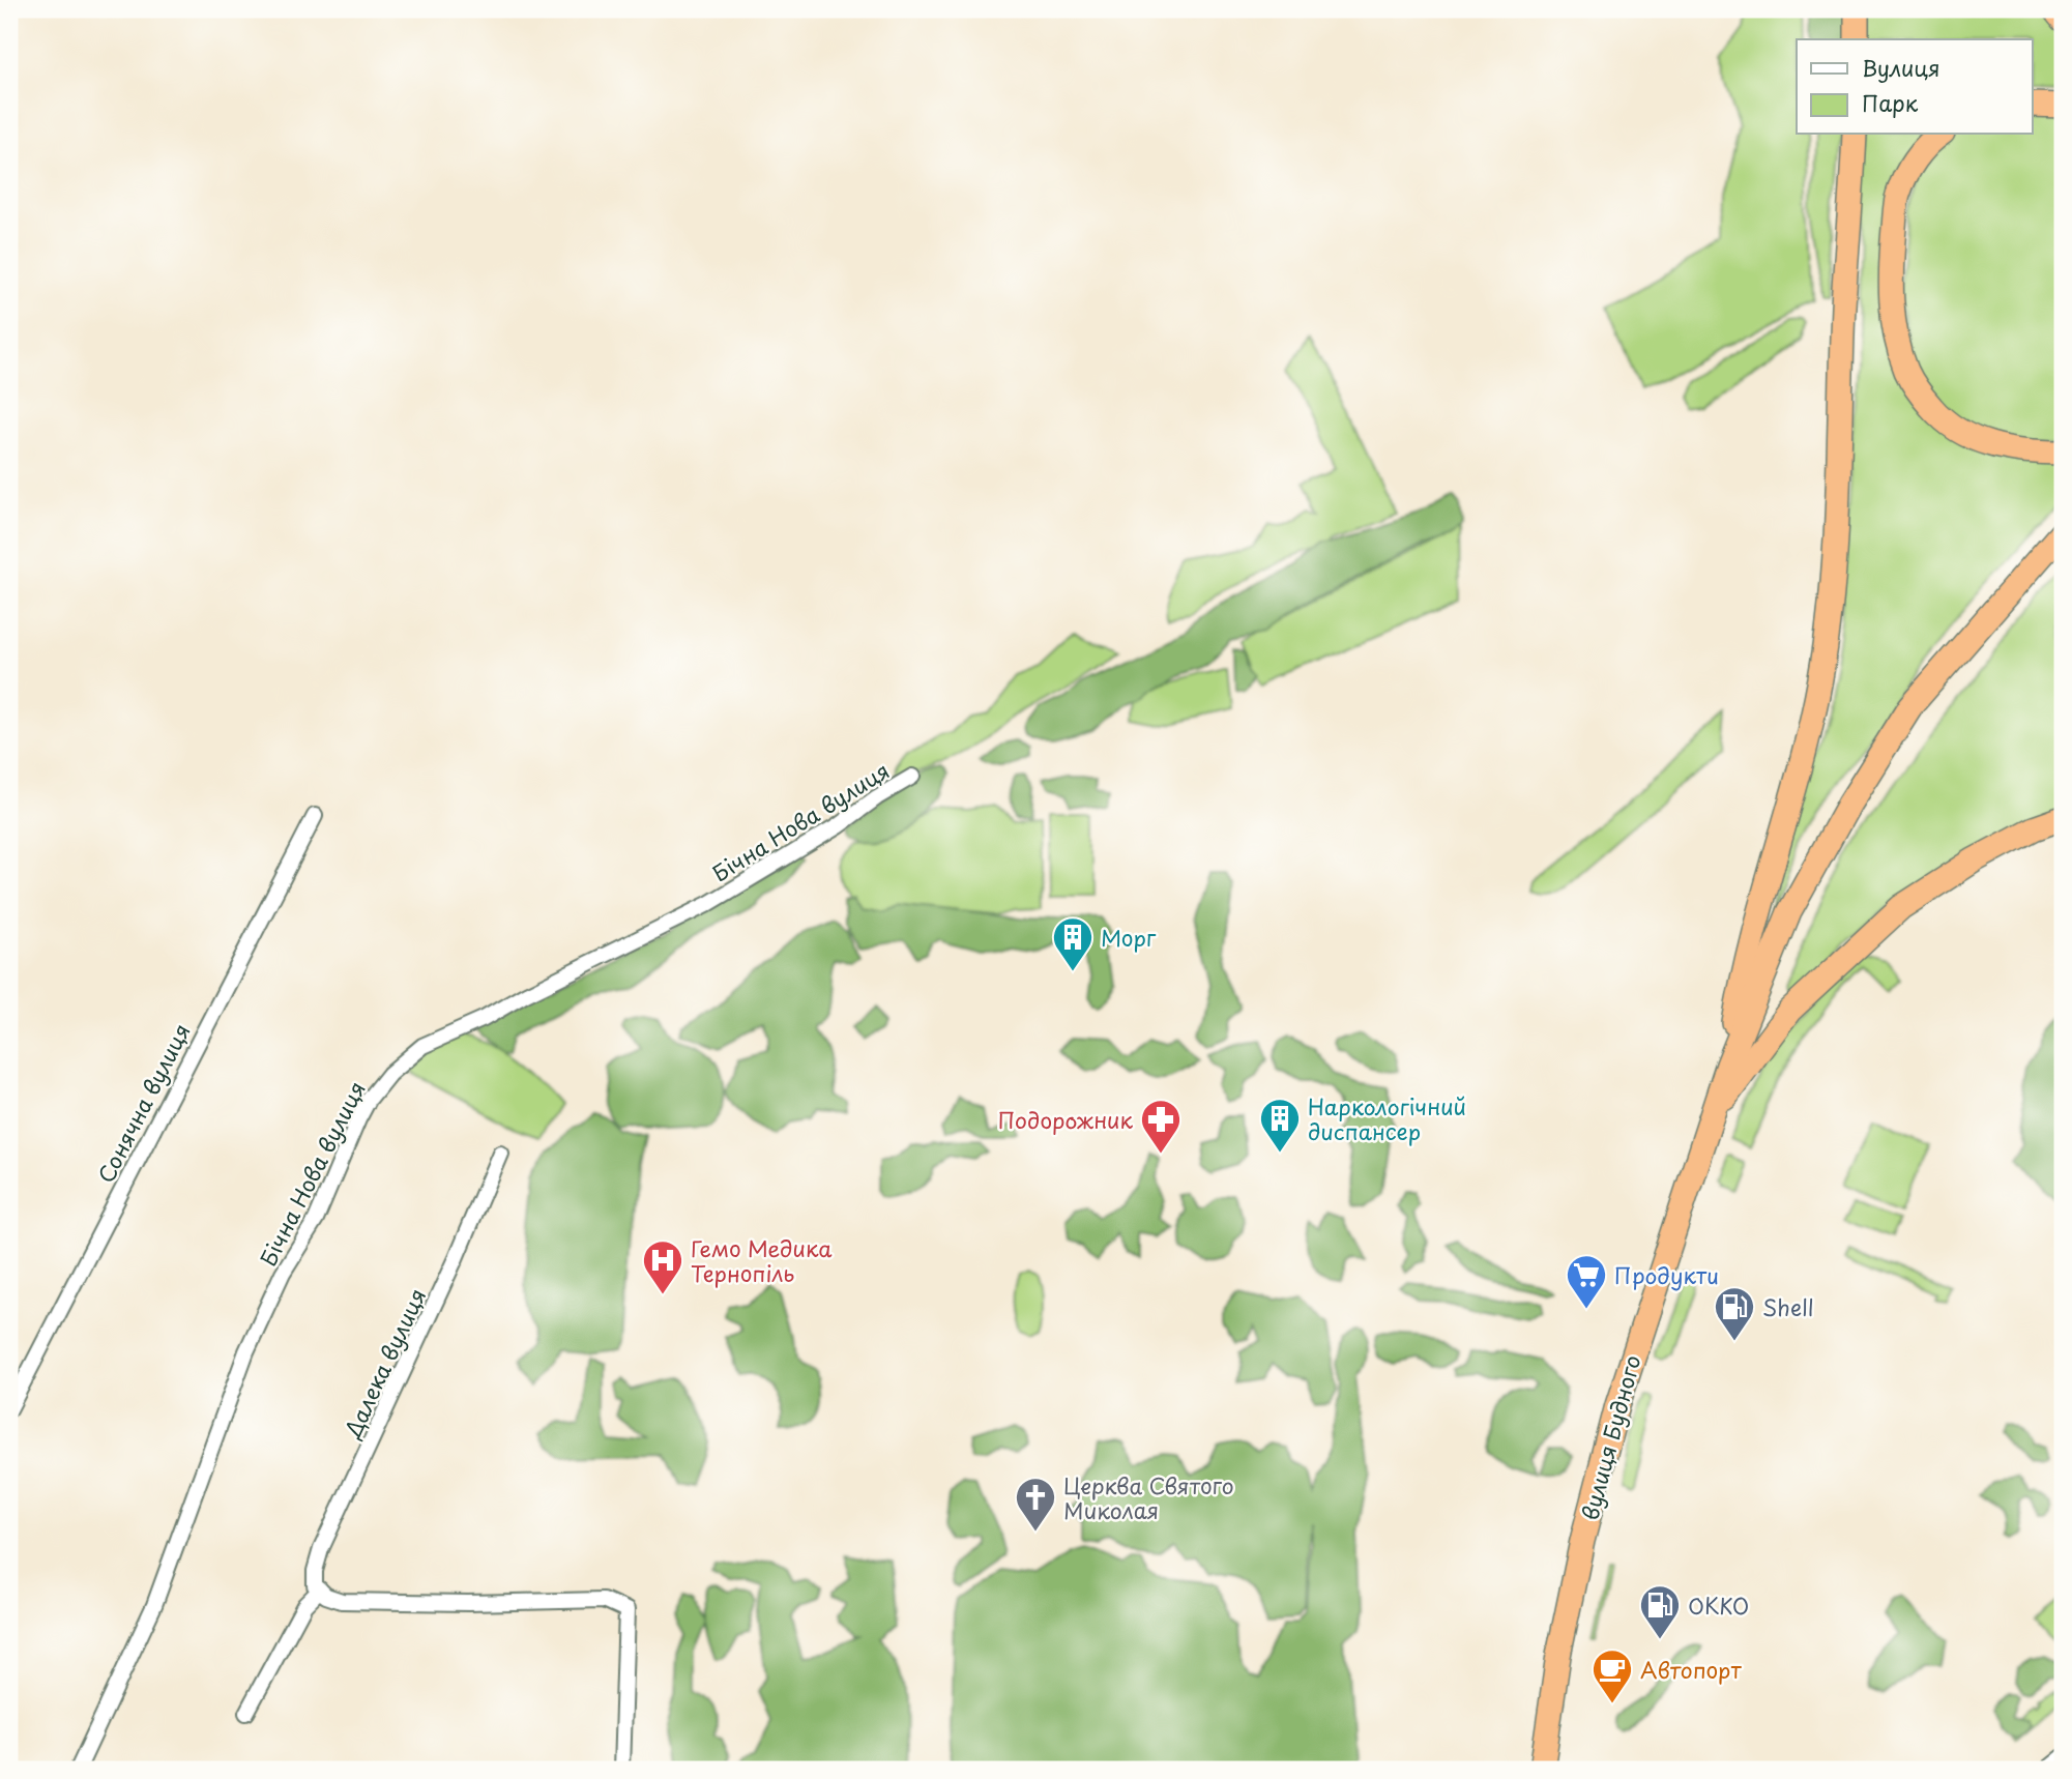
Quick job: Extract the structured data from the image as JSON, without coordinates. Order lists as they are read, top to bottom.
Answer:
{
  "streets": {
    "highway": ["вулиця Будного"],
    "street": ["Бічна Нова вулиця", "Сонячна вулиця", "Далека вулиця"]
  },
  "places": {
    "building": ["Морг", "Наркологічний диспансер"],
    "pharmacy": ["Подорожник"],
    "hospital": ["Гемо Медика Тернопіль"],
    "supermarket": ["Продукти"],
    "fuel station": ["Shell", "ОККО"],
    "church": ["Церква Святого Миколая"],
    "cafe": ["Автопорт"]
  },
  "legend": ["Вулиця", "Парк"]
}
